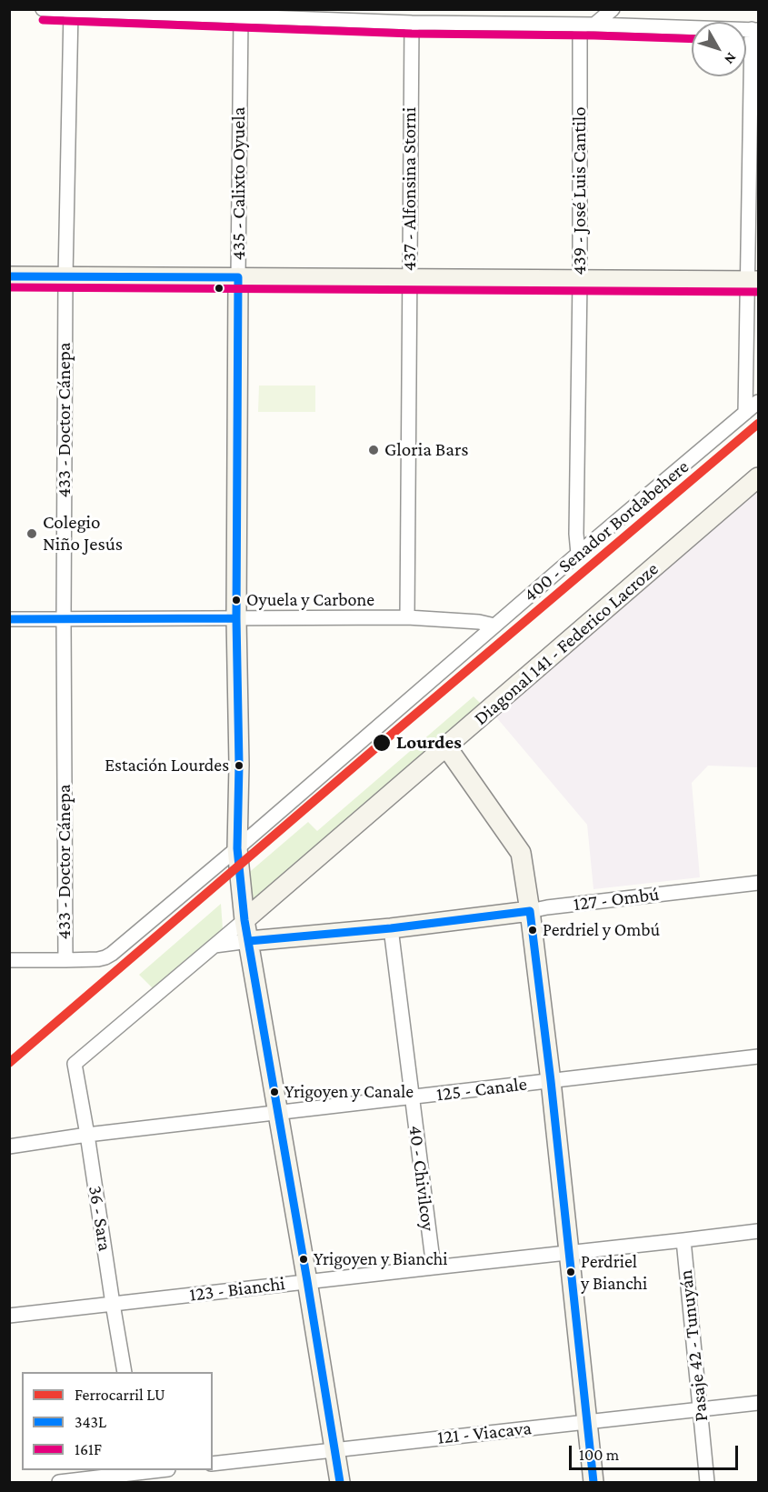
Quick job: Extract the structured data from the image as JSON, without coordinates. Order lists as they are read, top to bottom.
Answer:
{
  "streets": {
    "street": [
      "435 - Calixto Oyuela",
      "437 - Alfonsina Storni",
      "439 - José Luis Cantilo",
      "433 - Doctor Cánepa",
      "400 - Senador Bordabehere",
      "Diagonal 141 - Federico Lacroze",
      "127 - Ombú",
      "125 - Canale",
      "40 - Chivilcoy",
      "36 - Sara",
      "123 - Bianchi",
      "Pasaje 42 - Tunuyán",
      "121 - Viacava"
    ]
  },
  "crossings": [
    ["435 - Calixto Oyuela", "400 - Senador Bordabehere"],
    ["435 - Calixto Oyuela", "Diagonal 141 - Federico Lacroze"],
    ["435 - Calixto Oyuela", "127 - Ombú"],
    ["435 - Calixto Oyuela", "125 - Canale"],
    ["435 - Calixto Oyuela", "123 - Bianchi"],
    ["435 - Calixto Oyuela", "121 - Viacava"],
    ["439 - José Luis Cantilo", "400 - Senador Bordabehere"],
    ["433 - Doctor Cánepa", "400 - Senador Bordabehere"],
    ["Diagonal 141 - Federico Lacroze", "127 - Ombú"],
    ["Diagonal 141 - Federico Lacroze", "36 - Sara"],
    ["127 - Ombú", "40 - Chivilcoy"],
    ["125 - Canale", "40 - Chivilcoy"],
    ["125 - Canale", "36 - Sara"],
    ["40 - Chivilcoy", "123 - Bianchi"],
    ["36 - Sara", "123 - Bianchi"],
    ["123 - Bianchi", "Pasaje 42 - Tunuyán"],
    ["Pasaje 42 - Tunuyán", "121 - Viacava"]
  ],
  "places": [
    "Gloria Bars",
    "Colegio Niño Jesús",
    "Oyuela y Carbone",
    "Lourdes",
    "Estación Lourdes",
    "Perdriel y Ombú",
    "Yrigoyen y Canale",
    "Yrigoyen y Bianchi",
    "Perdriel y Bianchi"
  ],
  "lines": ["transit line 161F", "transit line 343L", "rail line LU"],
  "legend": ["Ferrocarril LU", "343L", "161F"],
  "scale_bar": "100 m",
  "north": "bottom right"
}
